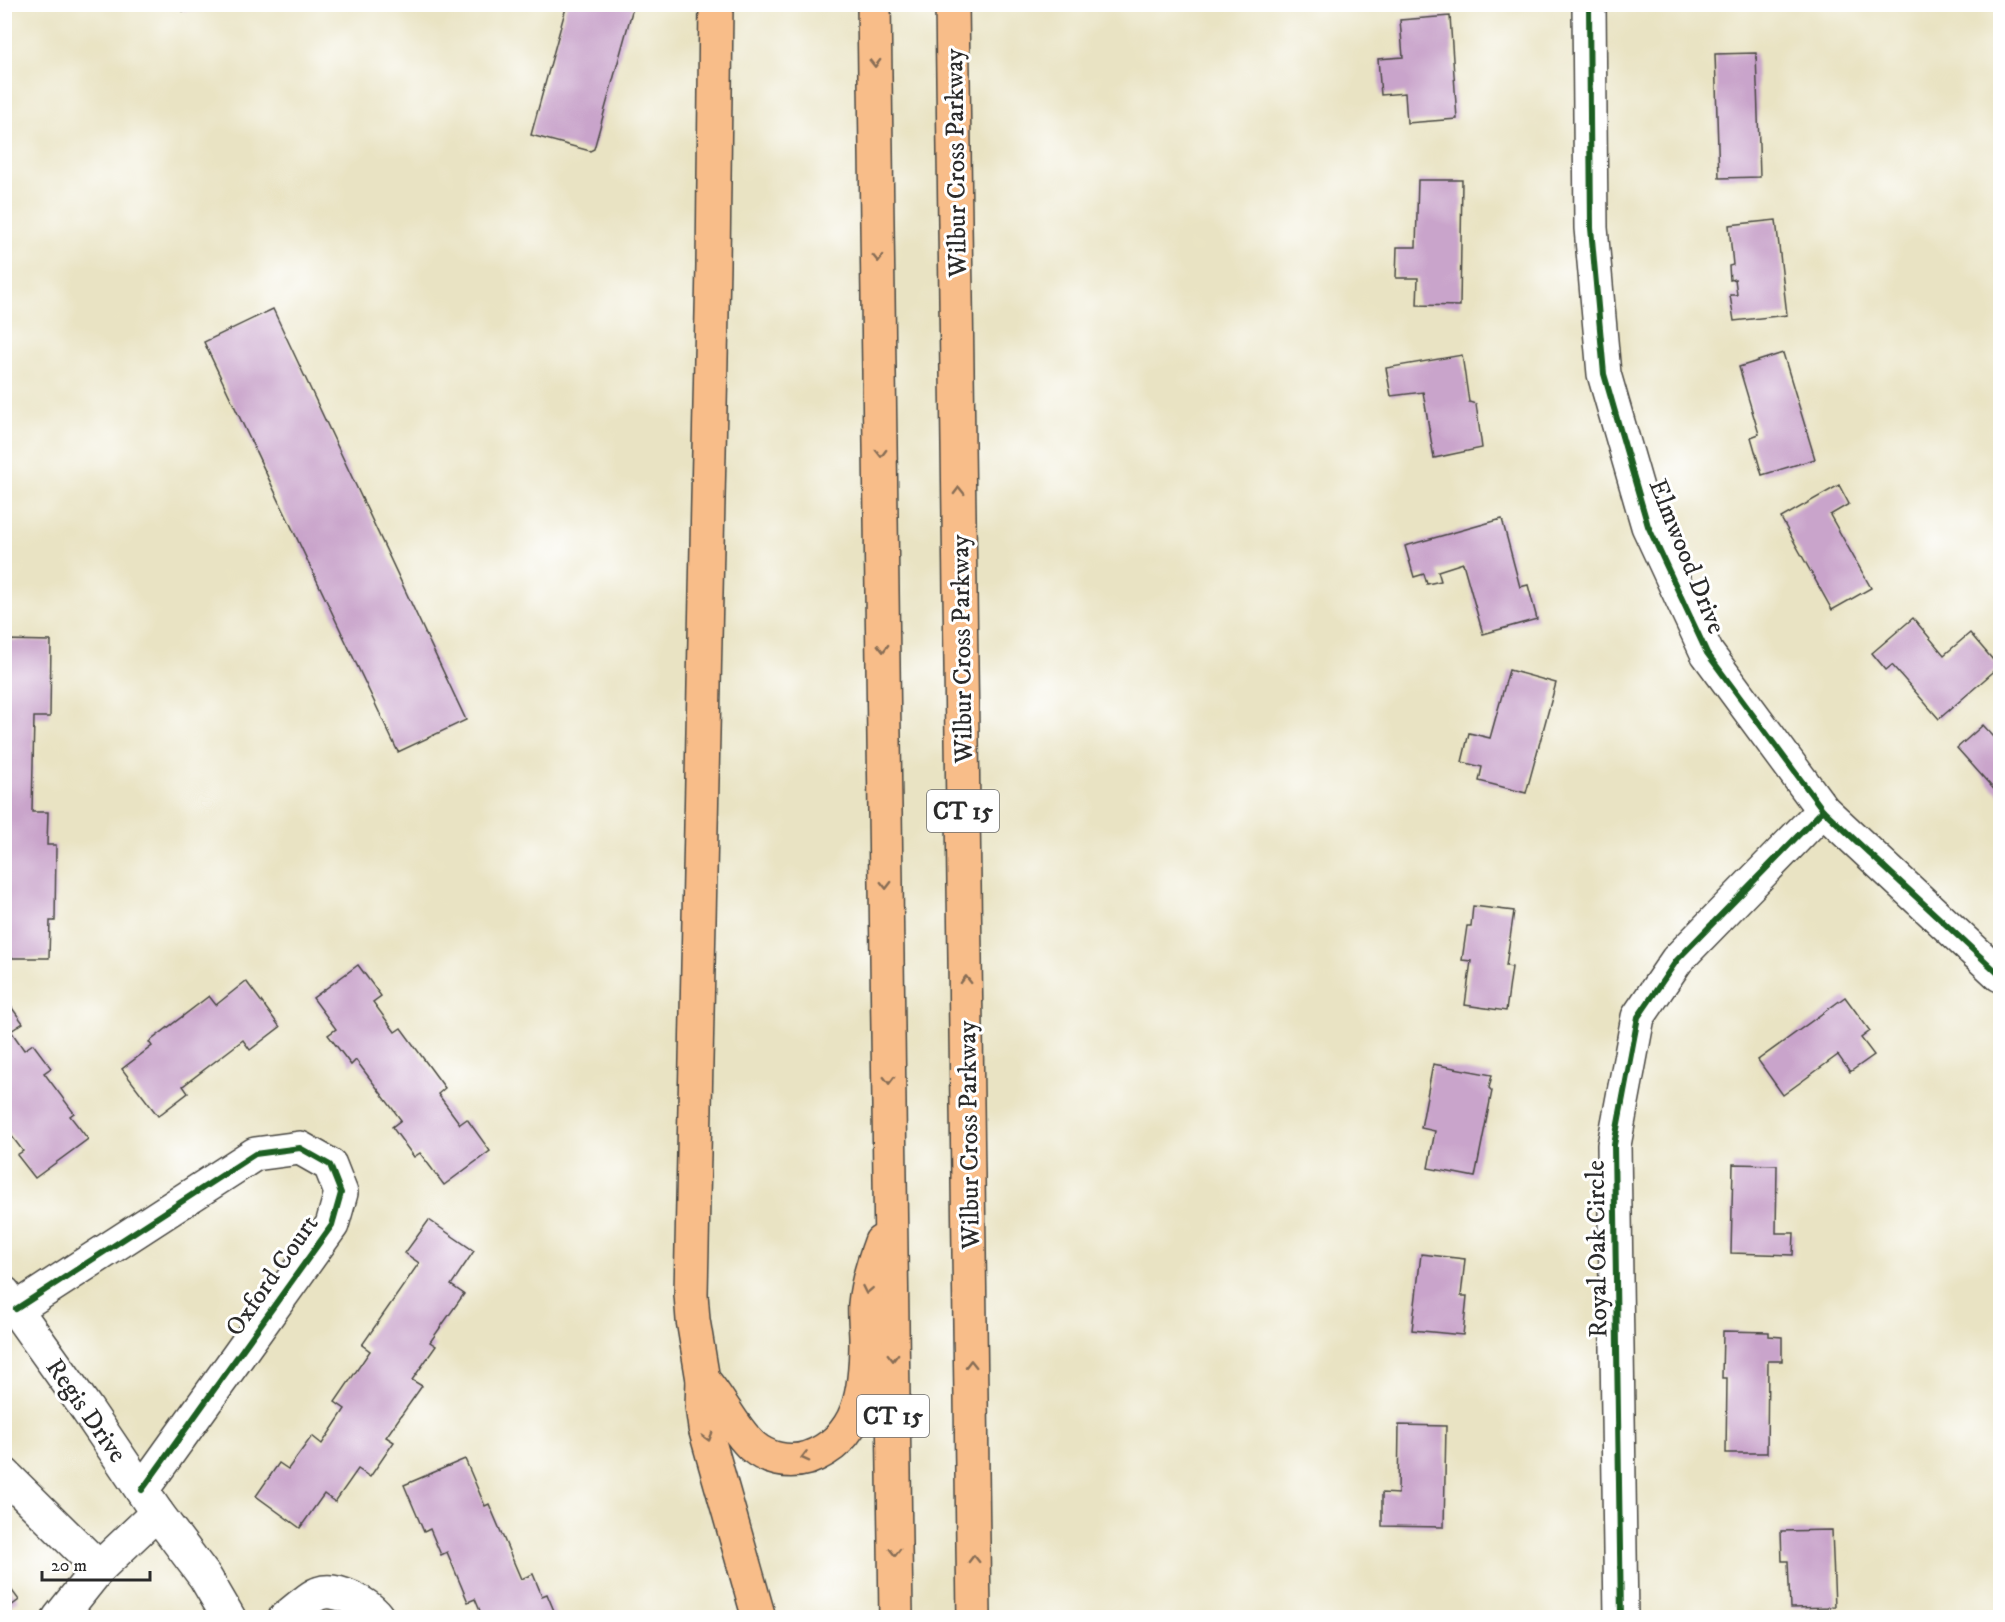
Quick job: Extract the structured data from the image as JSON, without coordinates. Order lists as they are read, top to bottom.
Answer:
{
  "streets": {
    "highway": ["Wilbur Cross Parkway", "CT 15"],
    "street": [
      "Elmwood Drive",
      "Royal Oak Circle",
      "Oxford Court",
      "Regis Drive"
    ]
  },
  "crossings": [
    ["Elmwood Drive", "Royal Oak Circle"],
    ["Oxford Court", "Regis Drive"]
  ],
  "scale_bar": "20 m"
}
